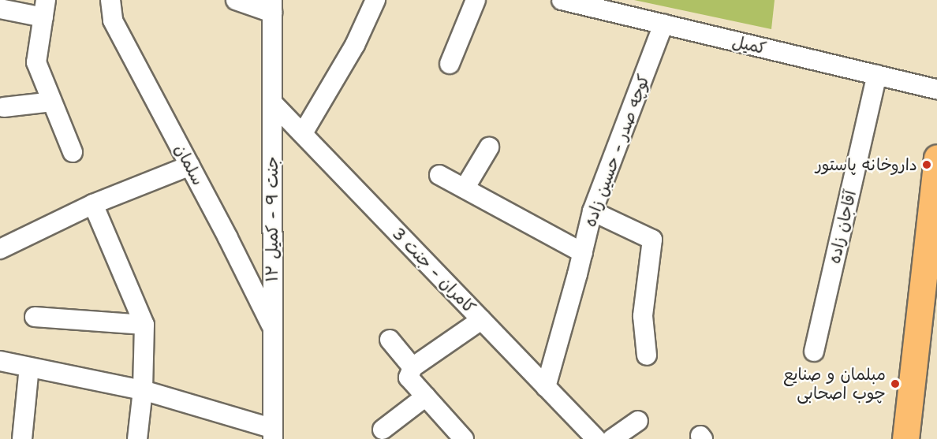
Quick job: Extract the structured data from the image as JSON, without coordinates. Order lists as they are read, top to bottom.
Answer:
{
  "streets": {
    "street": [
      "کمیل",
      "کوچه صدر - حسین زاده",
      "سلمان",
      "جنت 9 - کمیل ۱۲",
      "آقاجان زاده",
      "کامران - جنت 3"
    ]
  },
  "crossings": [
    ["کمیل", "کوچه صدر - حسین زاده"],
    ["کمیل", "آقاجان زاده"],
    ["کوچه صدر - حسین زاده", "کامران - جنت 3"],
    ["سلمان", "جنت 9 - کمیل ۱۲"],
    ["جنت 9 - کمیل ۱۲", "کامران - جنت 3"]
  ],
  "places": ["داروخانه پاستور", "مبلمان و صنایع چوب اصحابی"]
}
